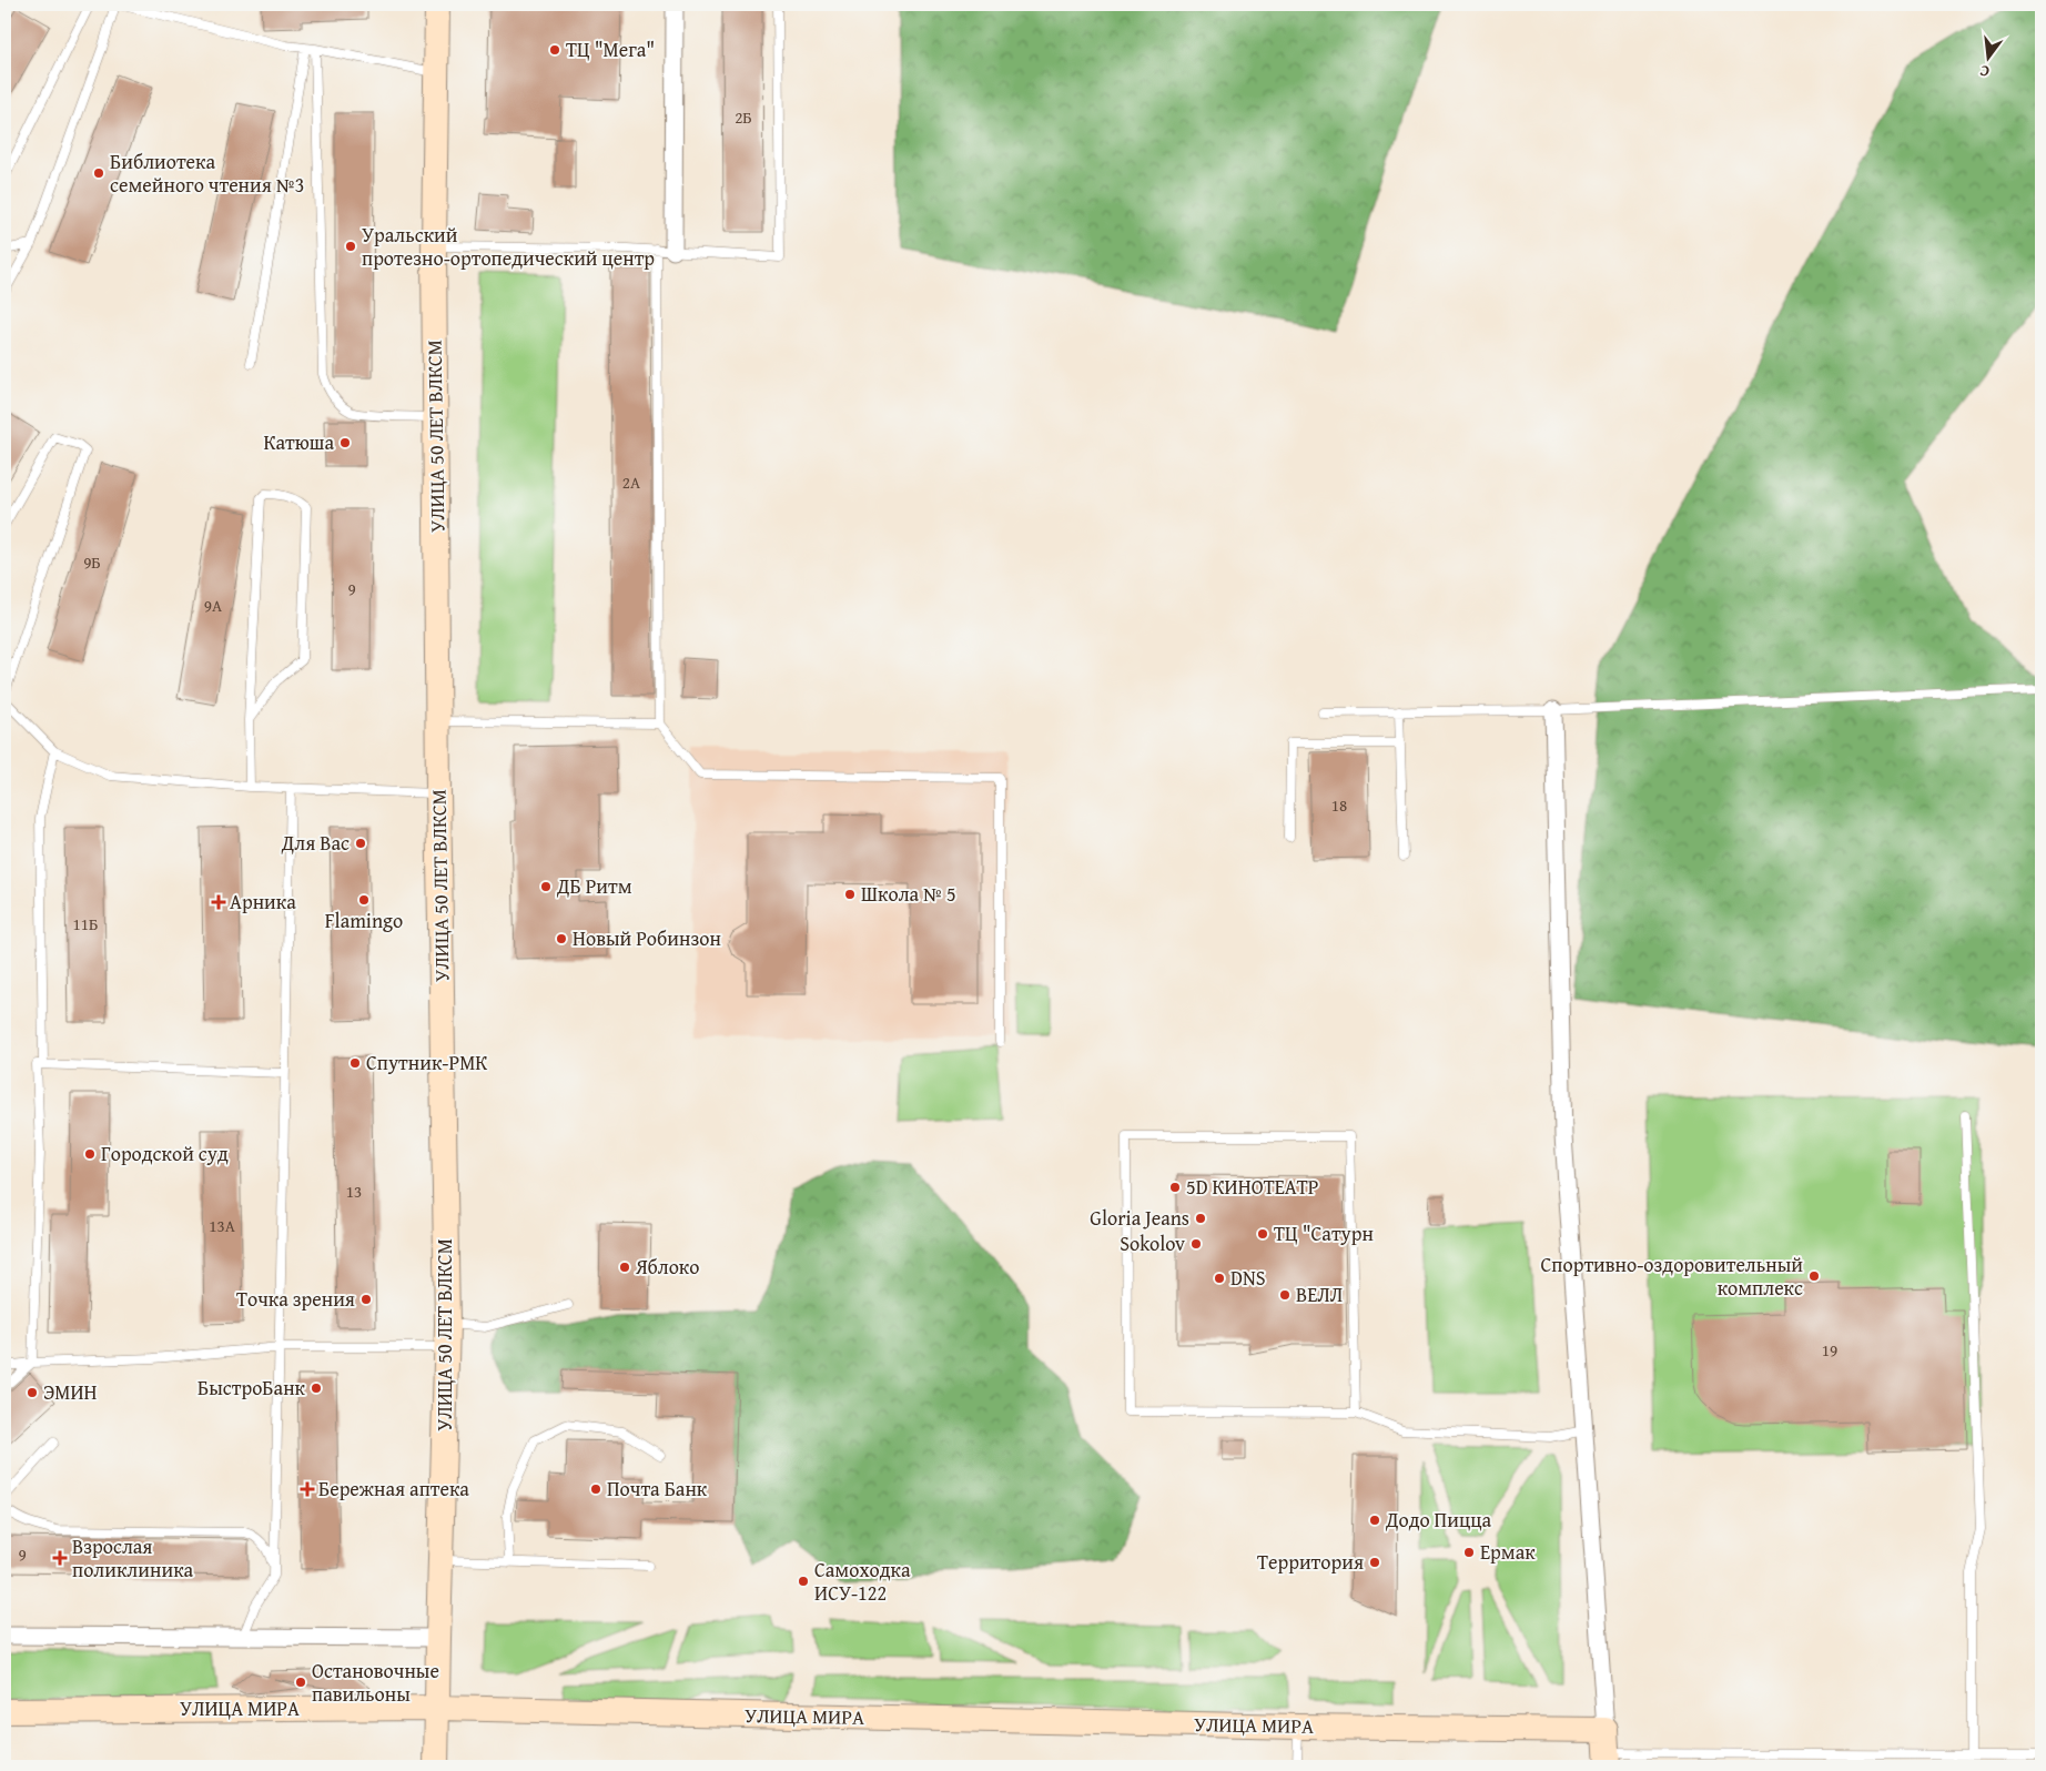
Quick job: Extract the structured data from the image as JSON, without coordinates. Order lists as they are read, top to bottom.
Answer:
{
  "streets": {
    "street": ["УЛИЦА 50 ЛЕТ ВЛКСМ", "УЛИЦА МИРА"]
  },
  "crossings": [
    ["УЛИЦА 50 ЛЕТ ВЛКСМ", "УЛИЦА МИРА"]
  ],
  "places": {
    "other": [
      "ТЦ \"Мега\"",
      "Библиотека семейного чтения №3",
      "Уральский протезно-ортопедический центр",
      "Катюша",
      "Для Вас",
      "ДБ Ритм",
      "Школа № 5",
      "Flamingo",
      "Новый Робинзон",
      "Спутник-РМК",
      "Городской суд",
      "5D КИНОТЕАТР",
      "Gloria Jeans",
      "ТЦ \"Сатурн",
      "Sokolov",
      "Яблоко",
      "Спортивно-оздоровительный комплекс",
      "DNS",
      "ВЕЛЛ",
      "Точка зрения",
      "БыстроБанк",
      "ЭМИН",
      "Почта Банк",
      "Додо Пицца",
      "Ермак",
      "Территория",
      "Самоходка ИСУ-122",
      "Остановочные павильоны"
    ],
    "health": ["Арника", "Бережная аптека", "Взрослая поликлиника"]
  },
  "house_numbers": [
    "2Б",
    "2А",
    "9Б",
    "9",
    "9А",
    "18",
    "11Б",
    "13",
    "13А",
    "19",
    "9"
  ],
  "north": "bottom"
}
